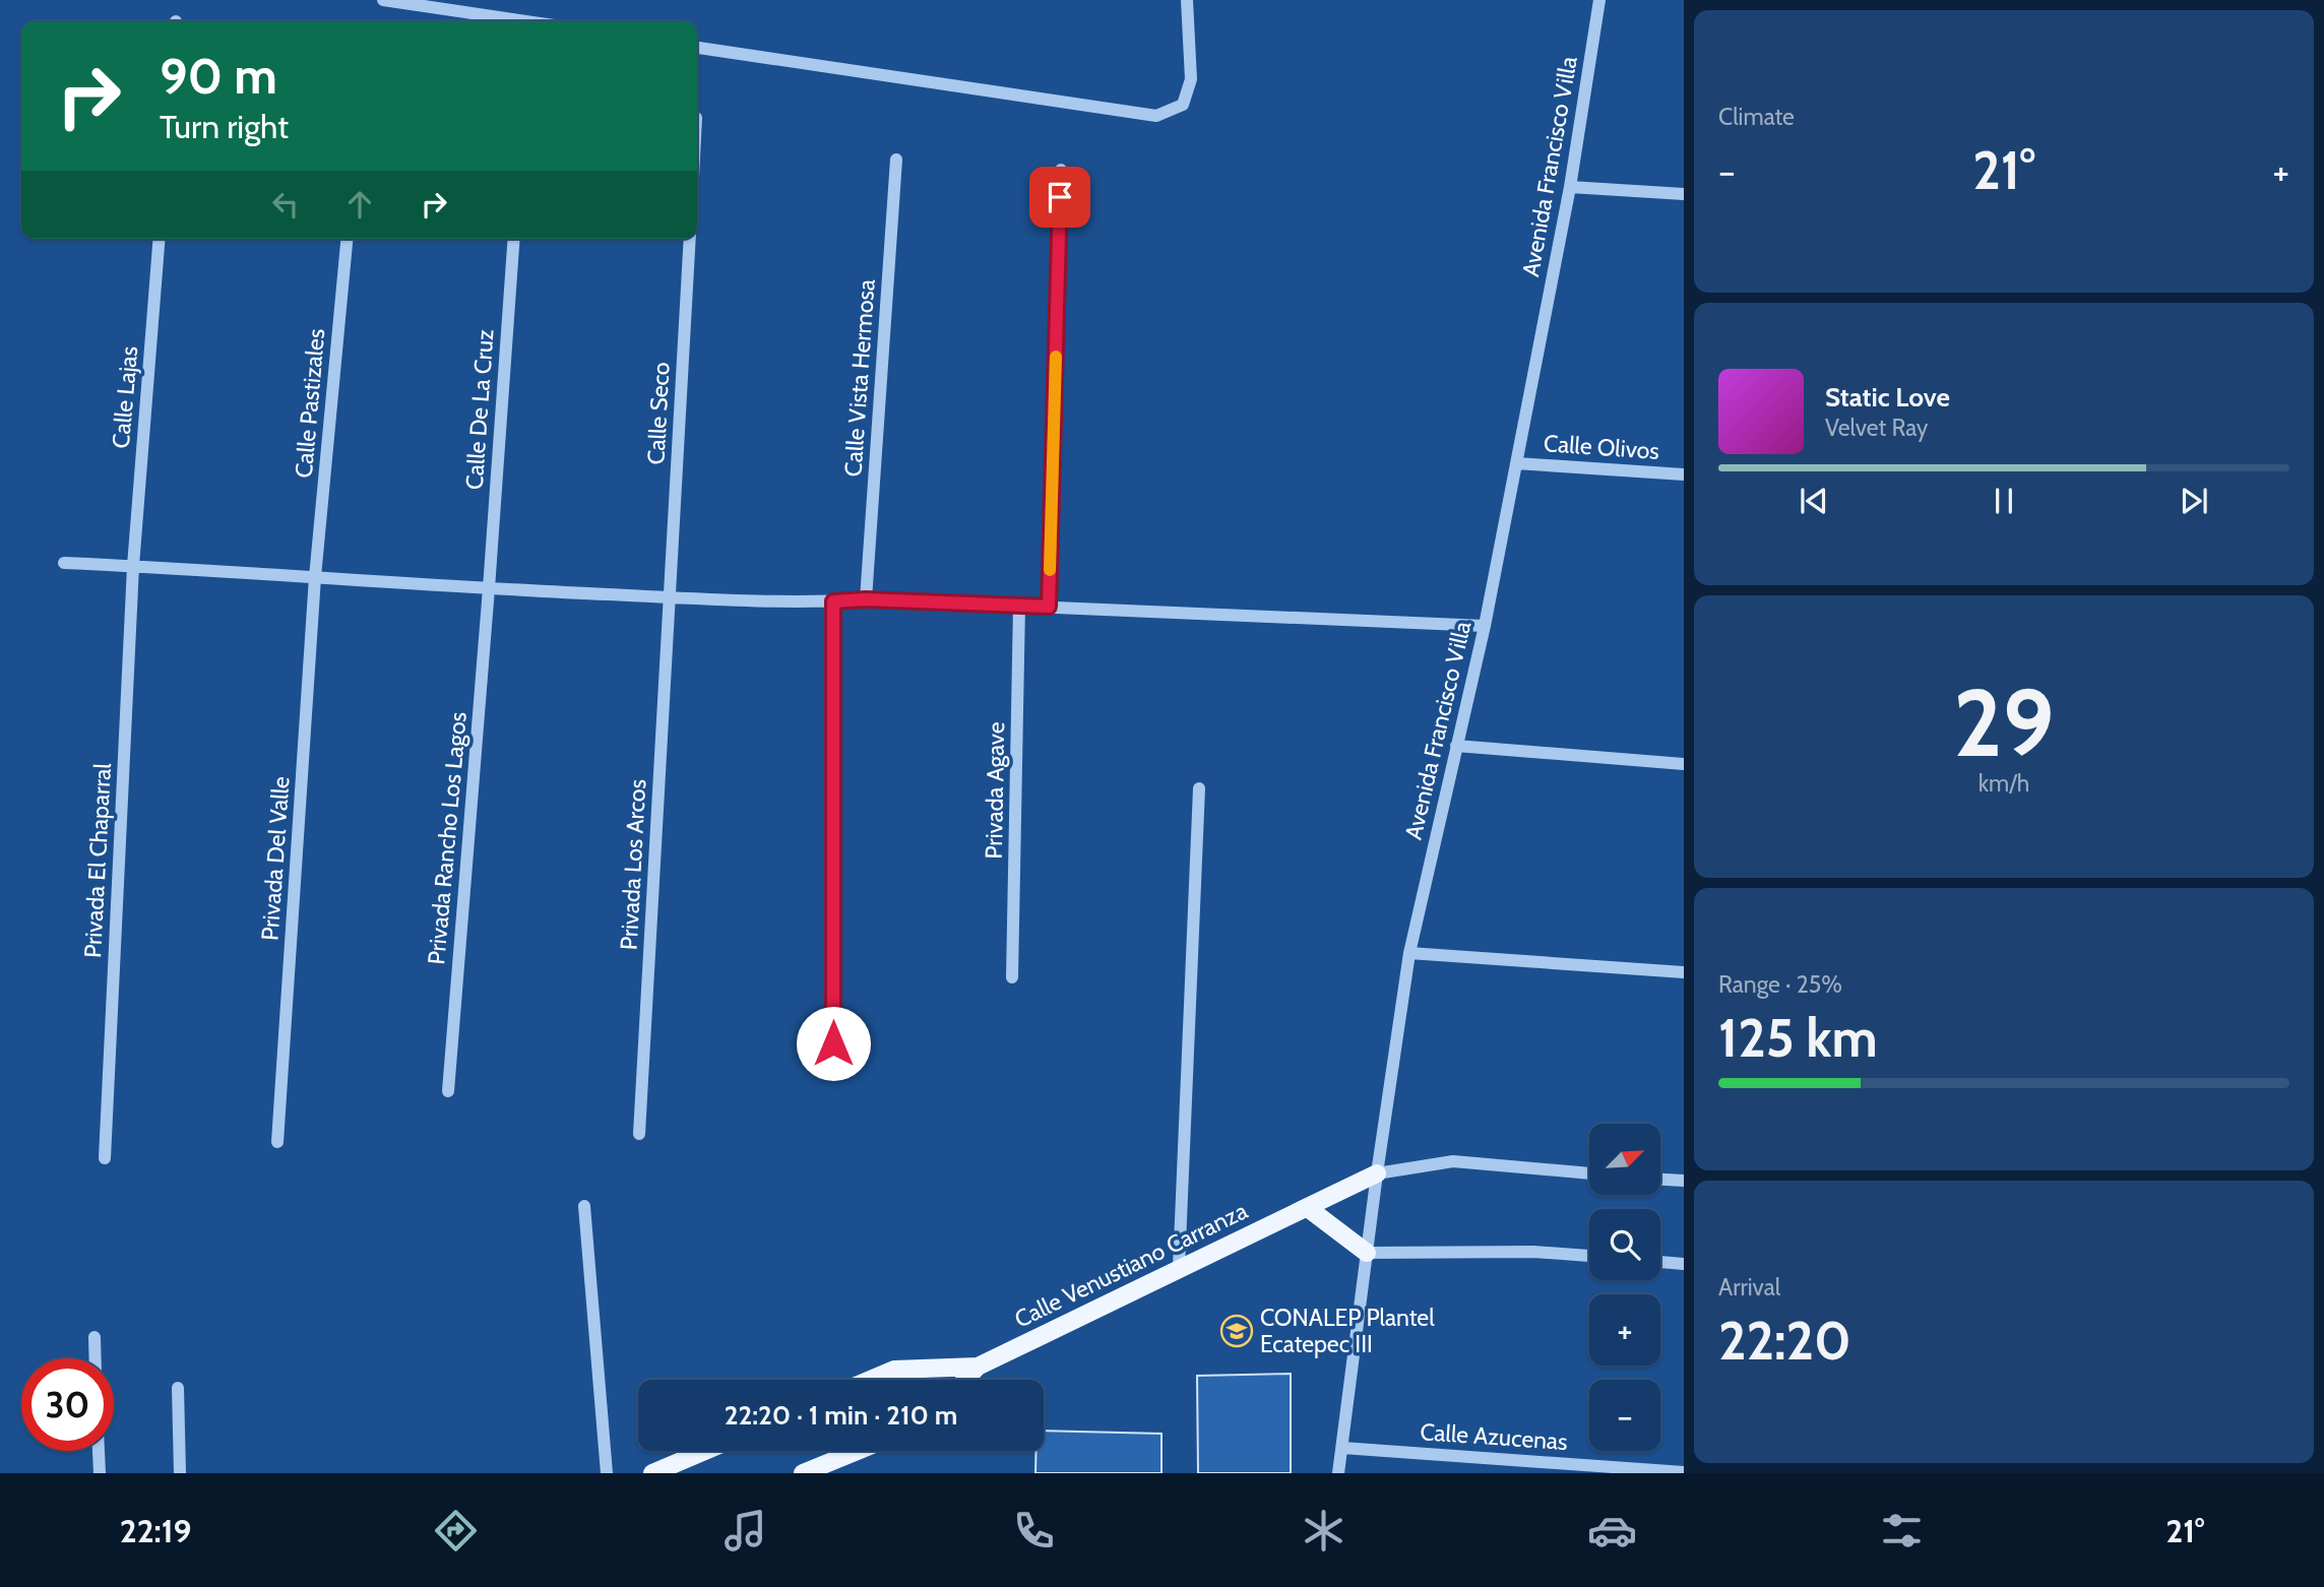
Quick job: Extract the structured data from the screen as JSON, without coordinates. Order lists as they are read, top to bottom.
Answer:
{
  "streets": {
    "main road": ["Calle Venustiano Carranza"],
    "street": [
      "Avenida Francisco Villa",
      "Calle Vista Hermosa",
      "Calle Lajas",
      "Calle Pastizales",
      "Calle De La Cruz",
      "Calle Seco",
      "Calle Olivos",
      "Privada Agave",
      "Privada Rancho Los Lagos",
      "Privada Del Valle",
      "Privada El Chaparral",
      "Privada Los Arcos",
      "Calle Azucenas"
    ]
  },
  "crossings": [
    ["Avenida Francisco Villa", "Calle Olivos"],
    ["Avenida Francisco Villa", "Calle Venustiano Carranza"],
    ["Avenida Francisco Villa", "Calle Azucenas"],
    ["Calle Lajas", "Privada El Chaparral"],
    ["Calle Pastizales", "Privada Del Valle"],
    ["Calle De La Cruz", "Privada Rancho Los Lagos"],
    ["Calle Seco", "Privada Los Arcos"]
  ],
  "places": {
    "school or university": ["CONALEP Plantel Ecatepec III"]
  },
  "north": "top right",
  "page": {
    "tile": [
      "Climate",
      ["29", "km/h"],
      ["Range · 25%", "125 km"],
      ["Arrival", "22:20"]
    ],
    "turn": ["90 m", "Turn right"],
    "heat": ["−", "21°", "+"],
    "song": ["Static Love", "Velvet Ray"],
    "map_buttons": ["+", "−"],
    "limit": "30",
    "trip": "22:20 · 1 min · 210 m",
    "tabs": ["22:19", "21°"]
  }
}
